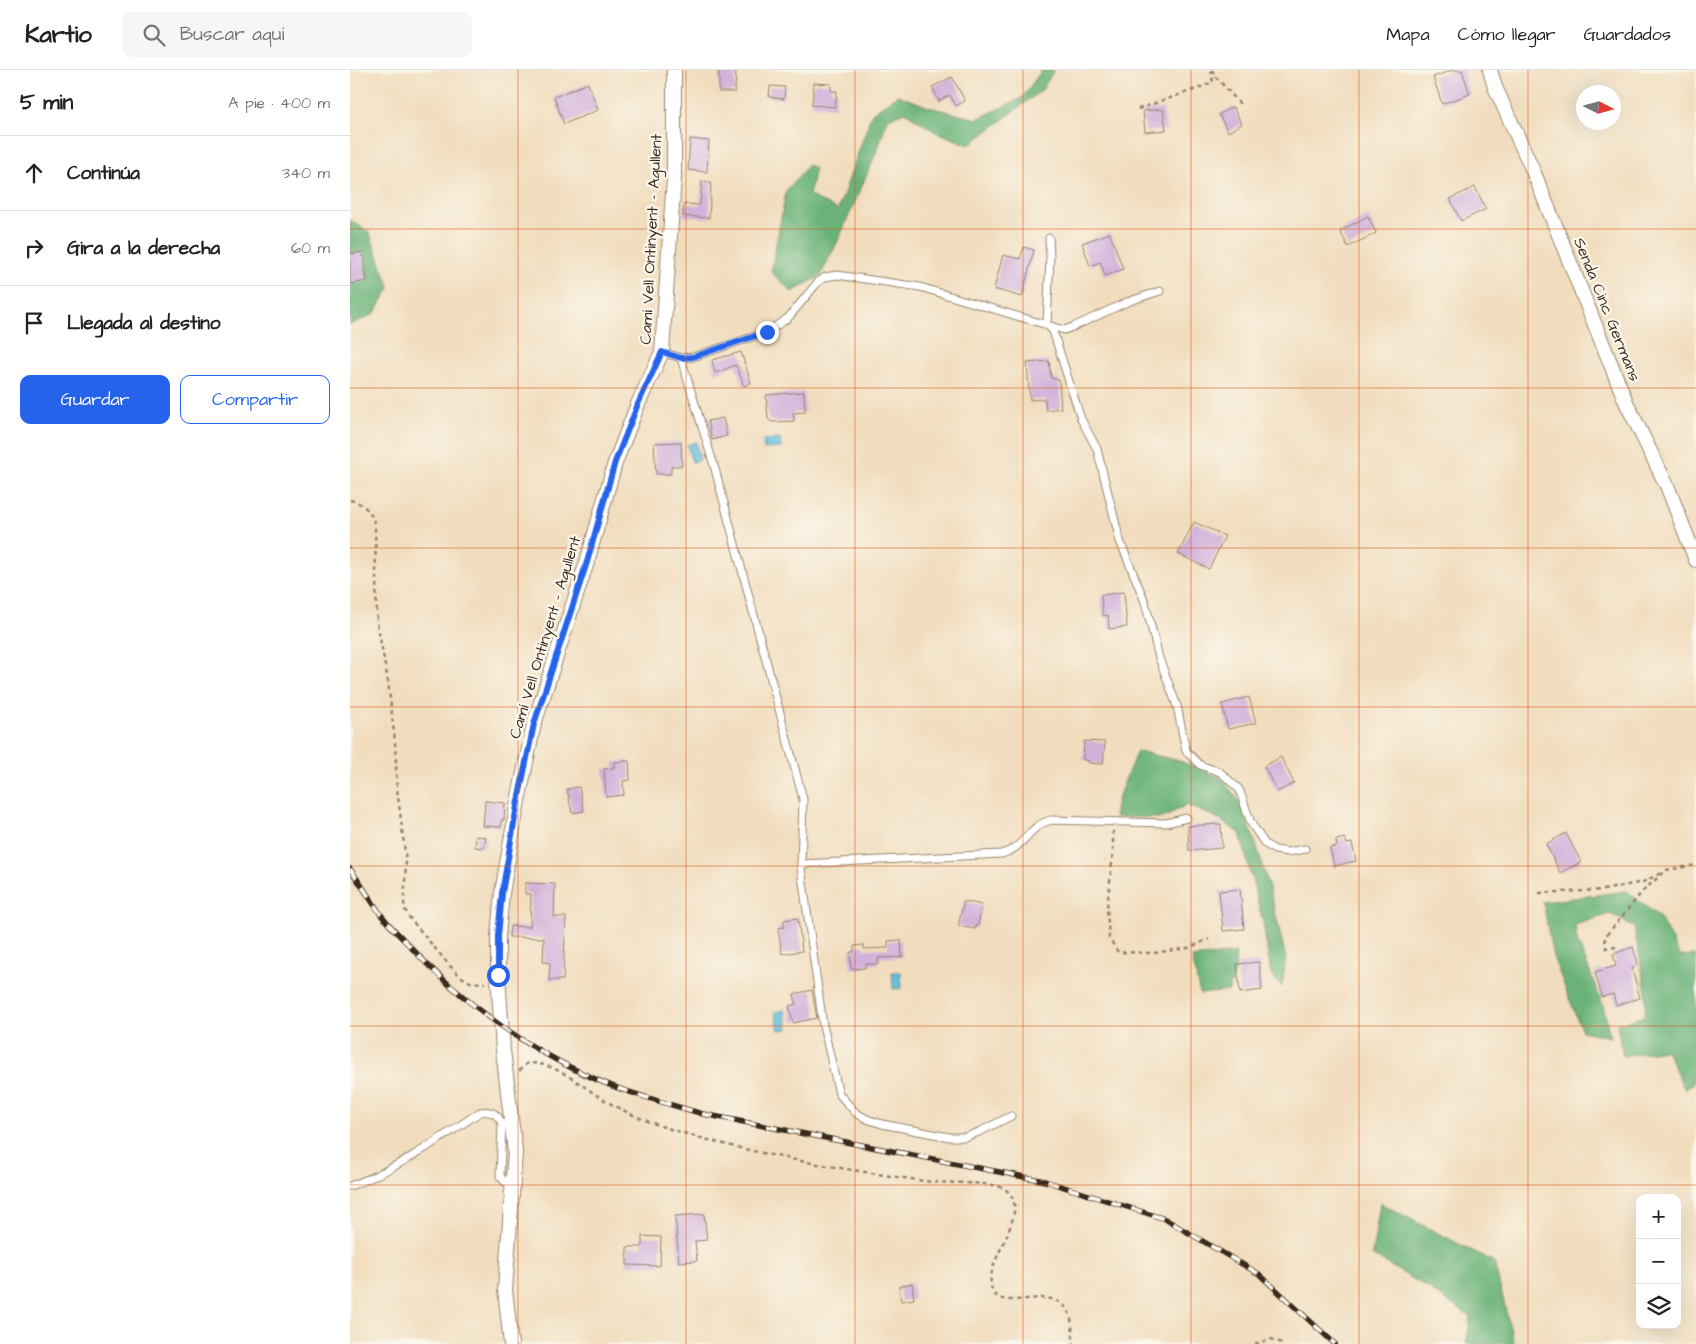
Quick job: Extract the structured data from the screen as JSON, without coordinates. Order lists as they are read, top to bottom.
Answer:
{
  "streets": {
    "street": ["Camí Vell Ontinyent - Agullent", "Senda Cinc Germans"]
  },
  "north": "right",
  "page": {
    "header": "Kartio",
    "search": "Buscar aquí",
    "nav": ["Mapa", "Cómo llegar", "Guardados"],
    "heading": ["5 min", "A pie · 400 m"],
    "list": [
      ["Continúa", "340 m"],
      ["Gira a la derecha", "60 m"],
      "Llegada al destino"
    ],
    "buttons": ["Guardar", "Compartir"],
    "map_buttons": ["+", "−"]
  }
}
